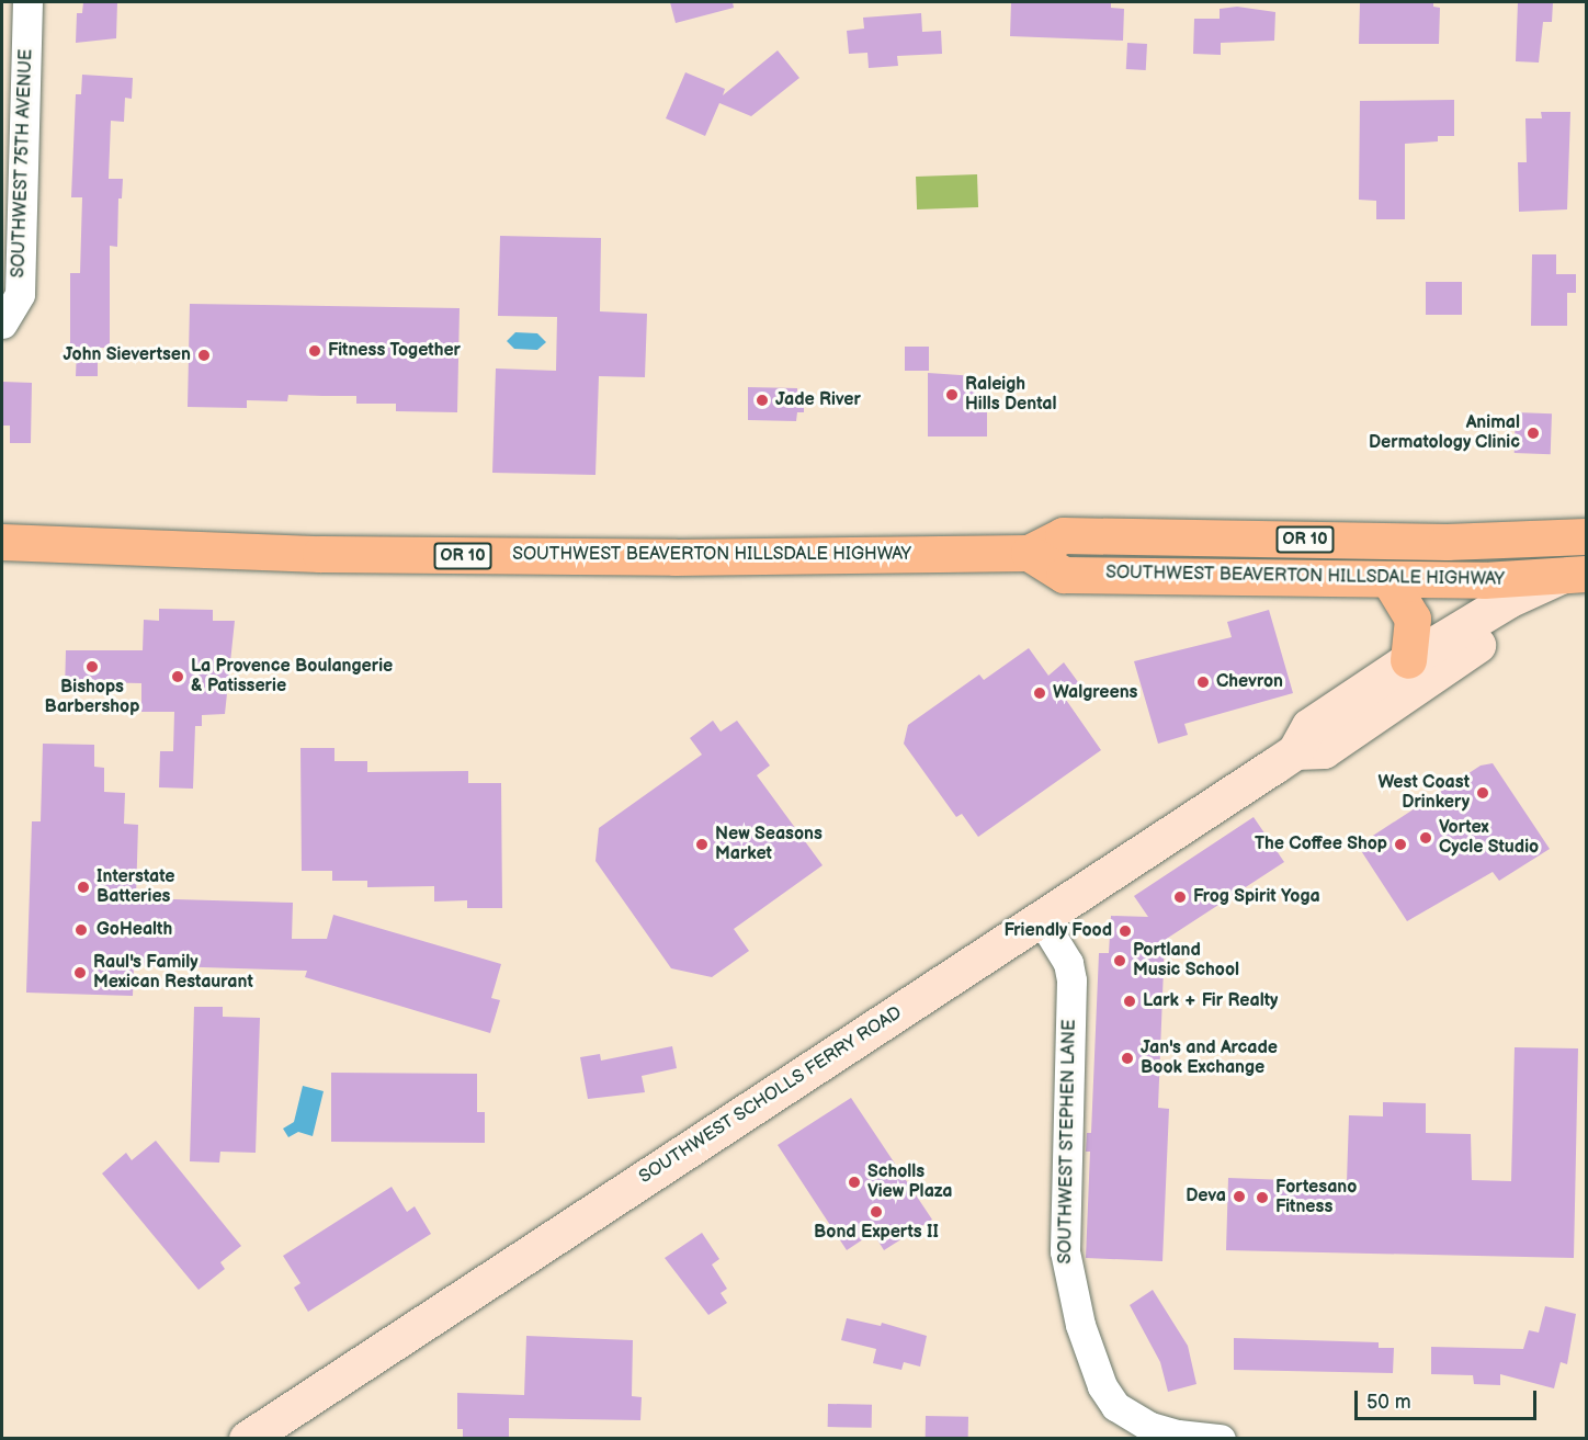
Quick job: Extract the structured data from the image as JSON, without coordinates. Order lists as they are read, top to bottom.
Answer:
{
  "streets": {
    "main road": ["OR 10", "SOUTHWEST BEAVERTON HILLSDALE HIGHWAY", "SOUTHWEST SCHOLLS FERRY ROAD"],
    "street": ["SOUTHWEST 75TH AVENUE", "SOUTHWEST STEPHEN LANE"]
  },
  "crossings": [
    ["SOUTHWEST BEAVERTON HILLSDALE HIGHWAY", "SOUTHWEST SCHOLLS FERRY ROAD"],
    ["SOUTHWEST SCHOLLS FERRY ROAD", "SOUTHWEST STEPHEN LANE"]
  ],
  "places": [
    "Fitness Together",
    "John Sievertsen",
    "Raleigh Hills Dental",
    "Jade River",
    "Animal Dermatology Clinic",
    "Bishops Barbershop",
    "La Provence Boulangerie & Patisserie",
    "Chevron",
    "Walgreens",
    "West Coast Drinkery",
    "Vortex Cycle Studio",
    "New Seasons Market",
    "The Coffee Shop",
    "Interstate Batteries",
    "Frog Spirit Yoga",
    "GoHealth",
    "Friendly Food",
    "Portland Music School",
    "Raul's Family Mexican Restaurant",
    "Lark + Fir Realty",
    "Jan's and Arcade Book Exchange",
    "Scholls View Plaza",
    "Deva",
    "Fortesano Fitness",
    "Bond Experts II"
  ],
  "scale_bar": "50 m"
}
